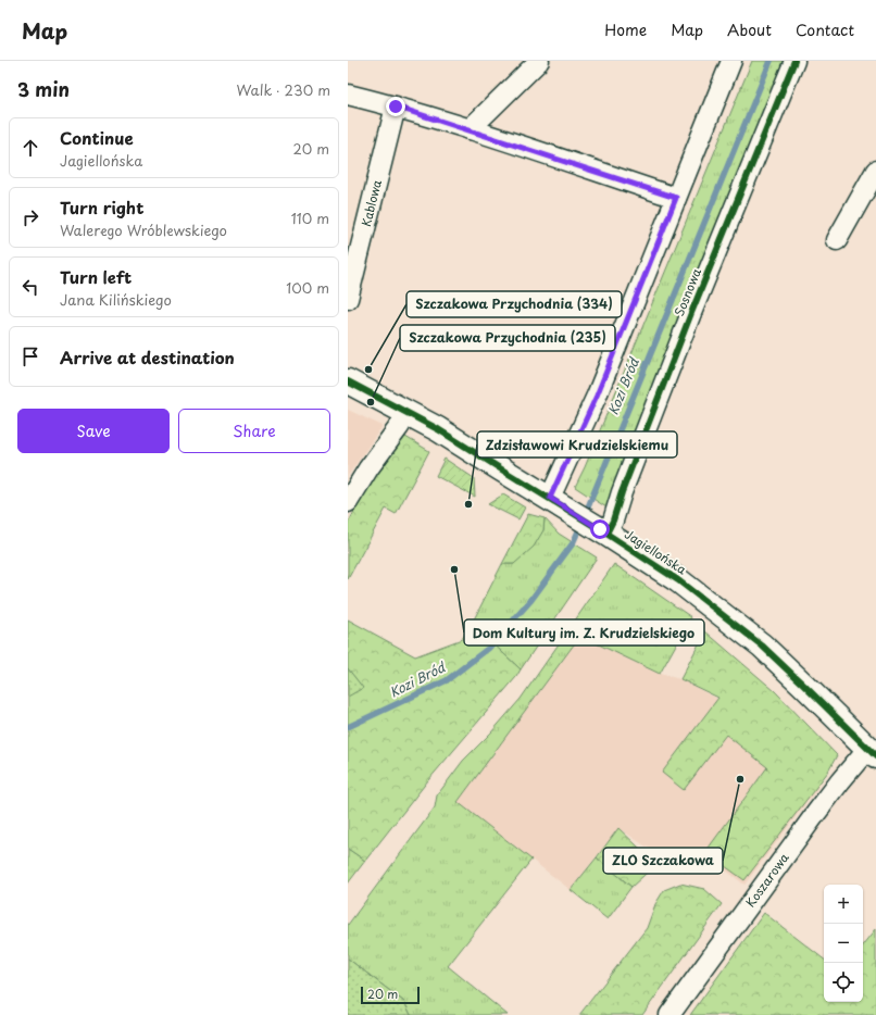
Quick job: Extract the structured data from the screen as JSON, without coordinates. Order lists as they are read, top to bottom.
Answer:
{
  "streets": {
    "street": [
      "Kablowa",
      "Sosnowa",
      "Jagiellońska",
      "Koszarowa"
    ]
  },
  "crossings": [
    ["Sosnowa", "Jagiellońska"],
    ["Jagiellońska", "Koszarowa"]
  ],
  "water": ["Kozi Bród"],
  "places": [
    "Szczakowa Przychodnia (334)",
    "Szczakowa Przychodnia (235)",
    "Zdzisławowi Krudzielskiemu",
    "Dom Kultury im. Z. Krudzielskiego",
    "ZLO Szczakowa"
  ],
  "scale_bar": "20 m",
  "page": {
    "header": "Map",
    "nav": [
      "Home",
      "Map",
      "About",
      "Contact"
    ],
    "heading": ["3 min", "Walk · 230 m"],
    "list": [
      ["Continue", "Jagiellońska", "20 m"],
      ["Turn right", "Walerego Wróblewskiego", "110 m"],
      ["Turn left", "Jana Kilińskiego", "100 m"],
      "Arrive at destination"
    ],
    "buttons": ["Save", "Share"],
    "map_buttons": ["+", "−"],
    "scale": "20 m"
  }
}
